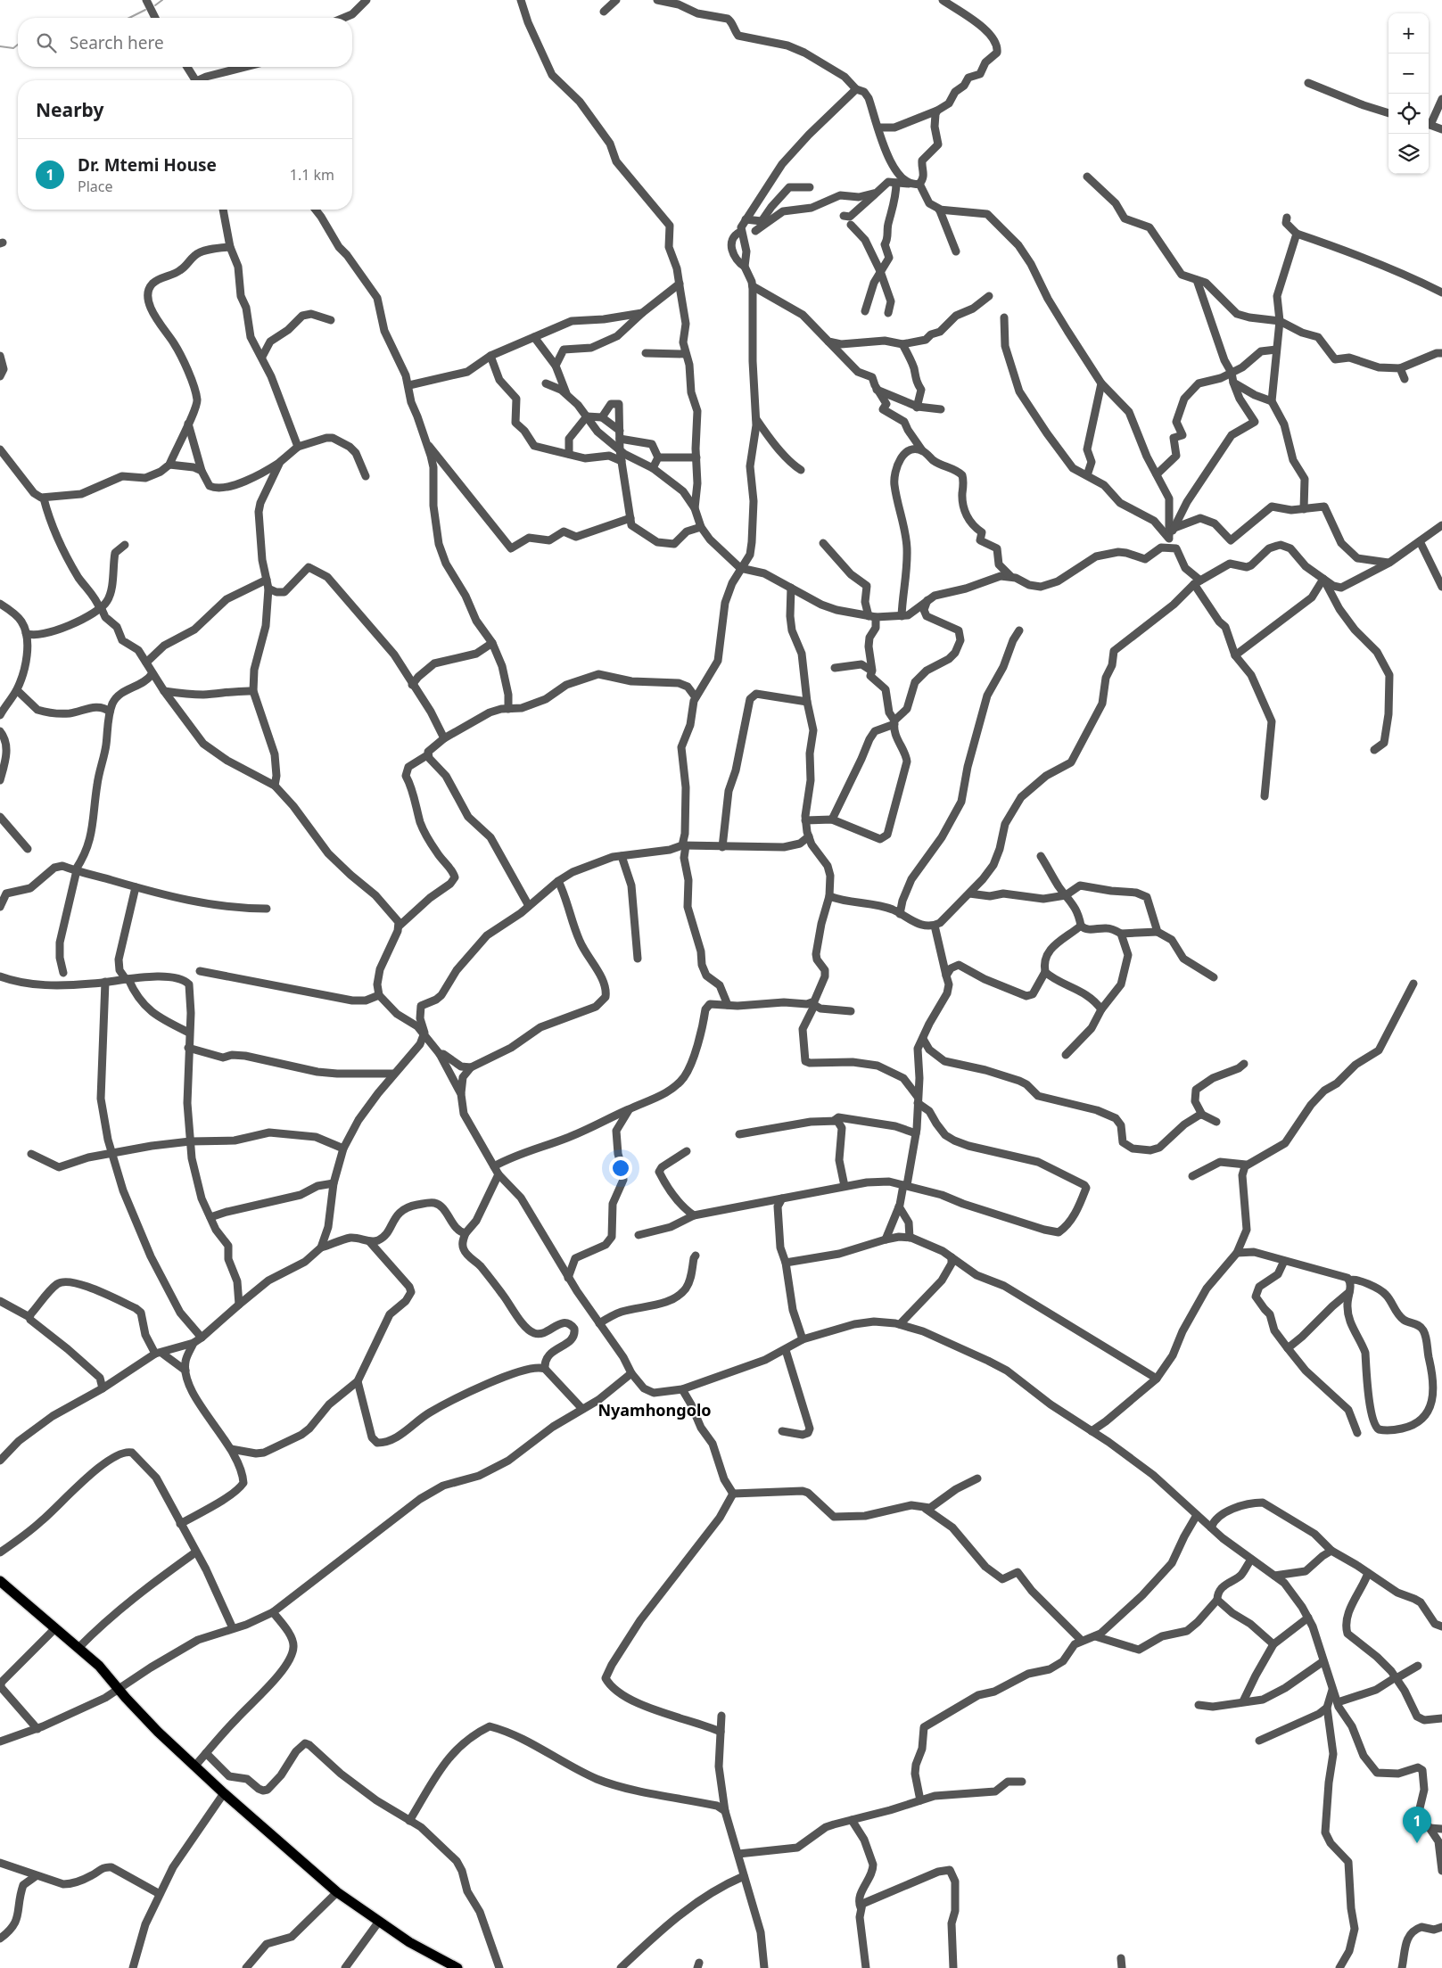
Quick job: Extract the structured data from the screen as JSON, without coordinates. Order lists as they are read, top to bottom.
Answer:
{
  "districts": ["Nyamhongolo"],
  "page": {
    "map_buttons": ["+", "−"],
    "search": "Search here",
    "heading": "Nearby",
    "list": [
      {
        "mark": "1",
        "name": "Dr. Mtemi House",
        "note": "Place",
        "value": "1.1 km"
      }
    ],
    "pins": "1"
  }
}
